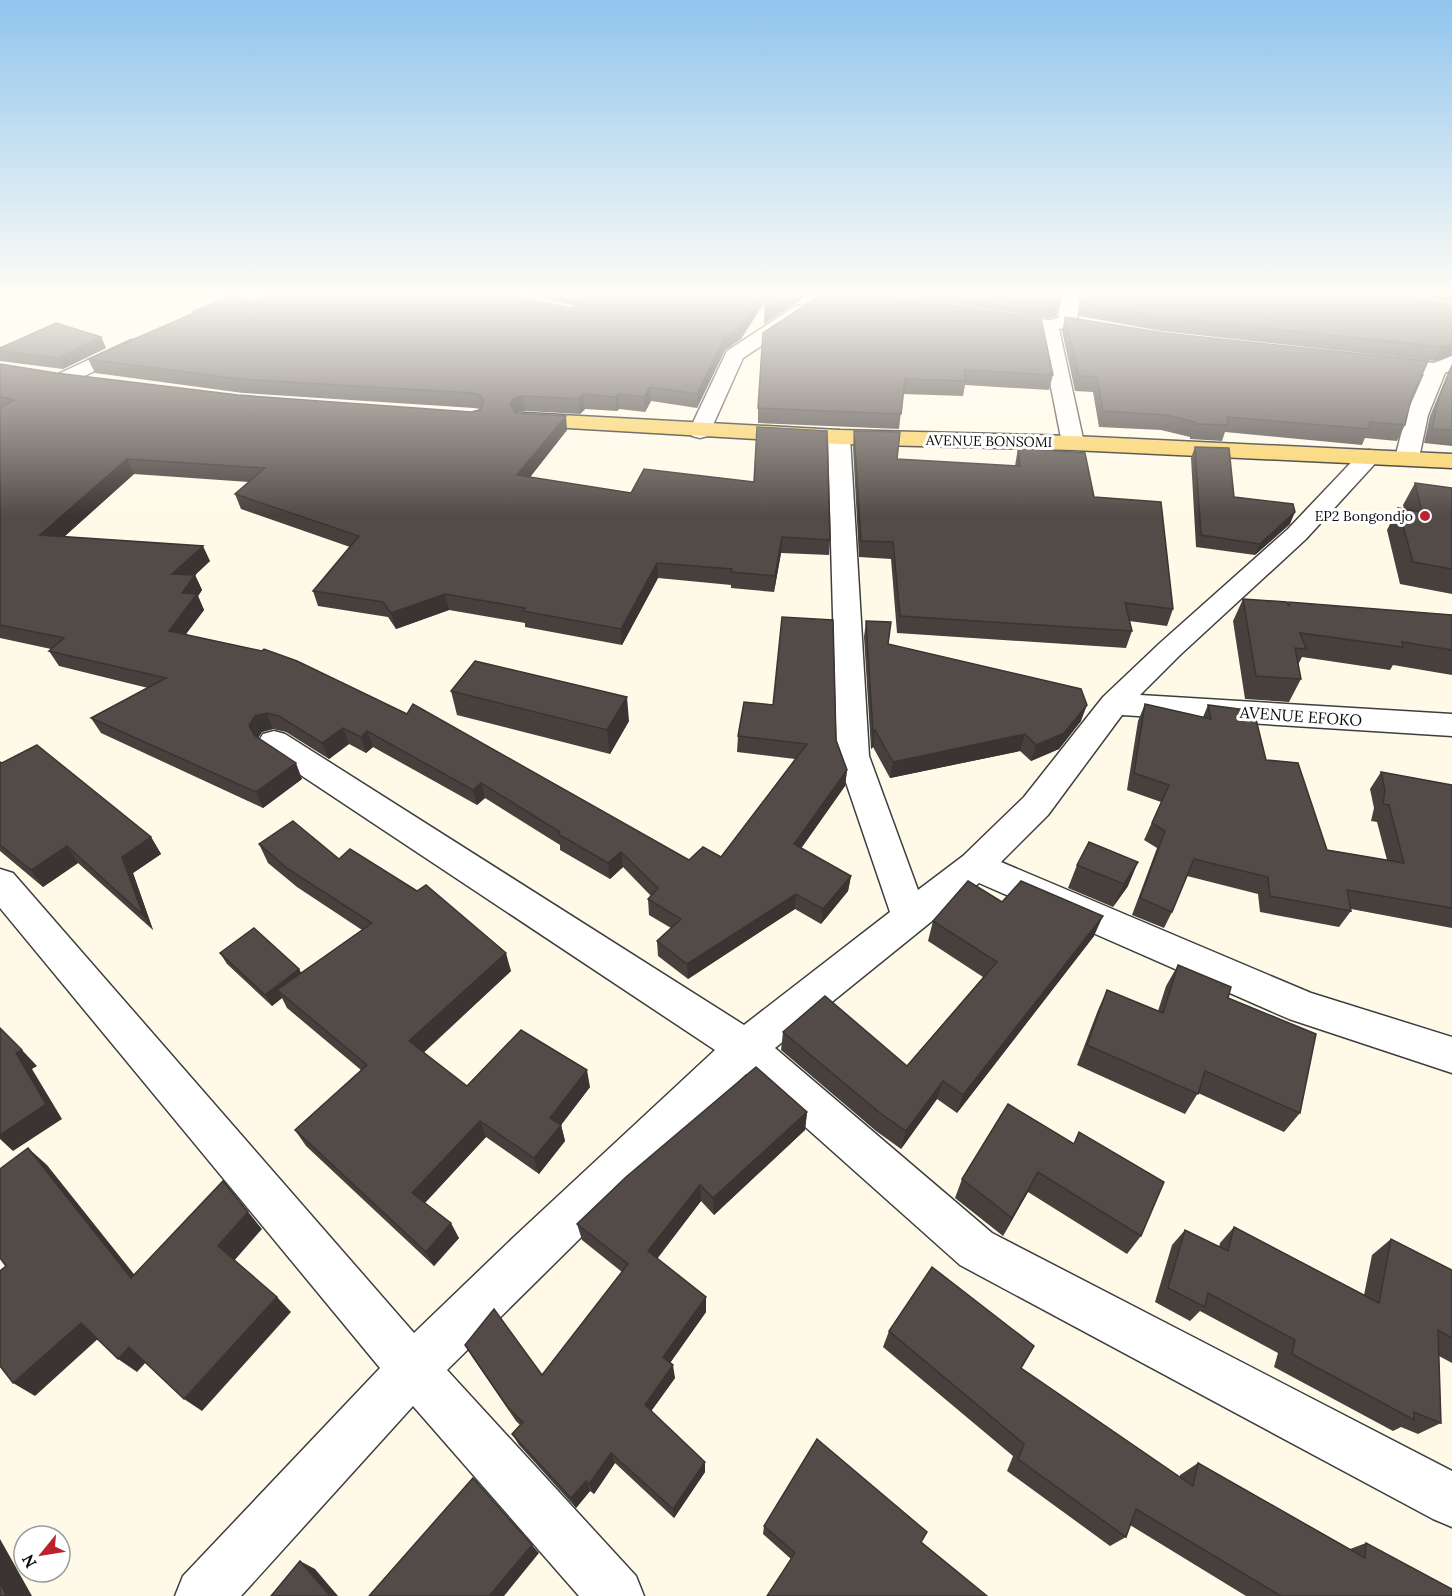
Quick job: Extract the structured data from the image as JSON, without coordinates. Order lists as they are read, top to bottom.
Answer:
{
  "streets": {
    "main road": ["AVENUE BONSOMI"],
    "street": ["AVENUE EFOKO"]
  },
  "places": ["EP2 Bongondjo"],
  "north": "bottom left"
}
